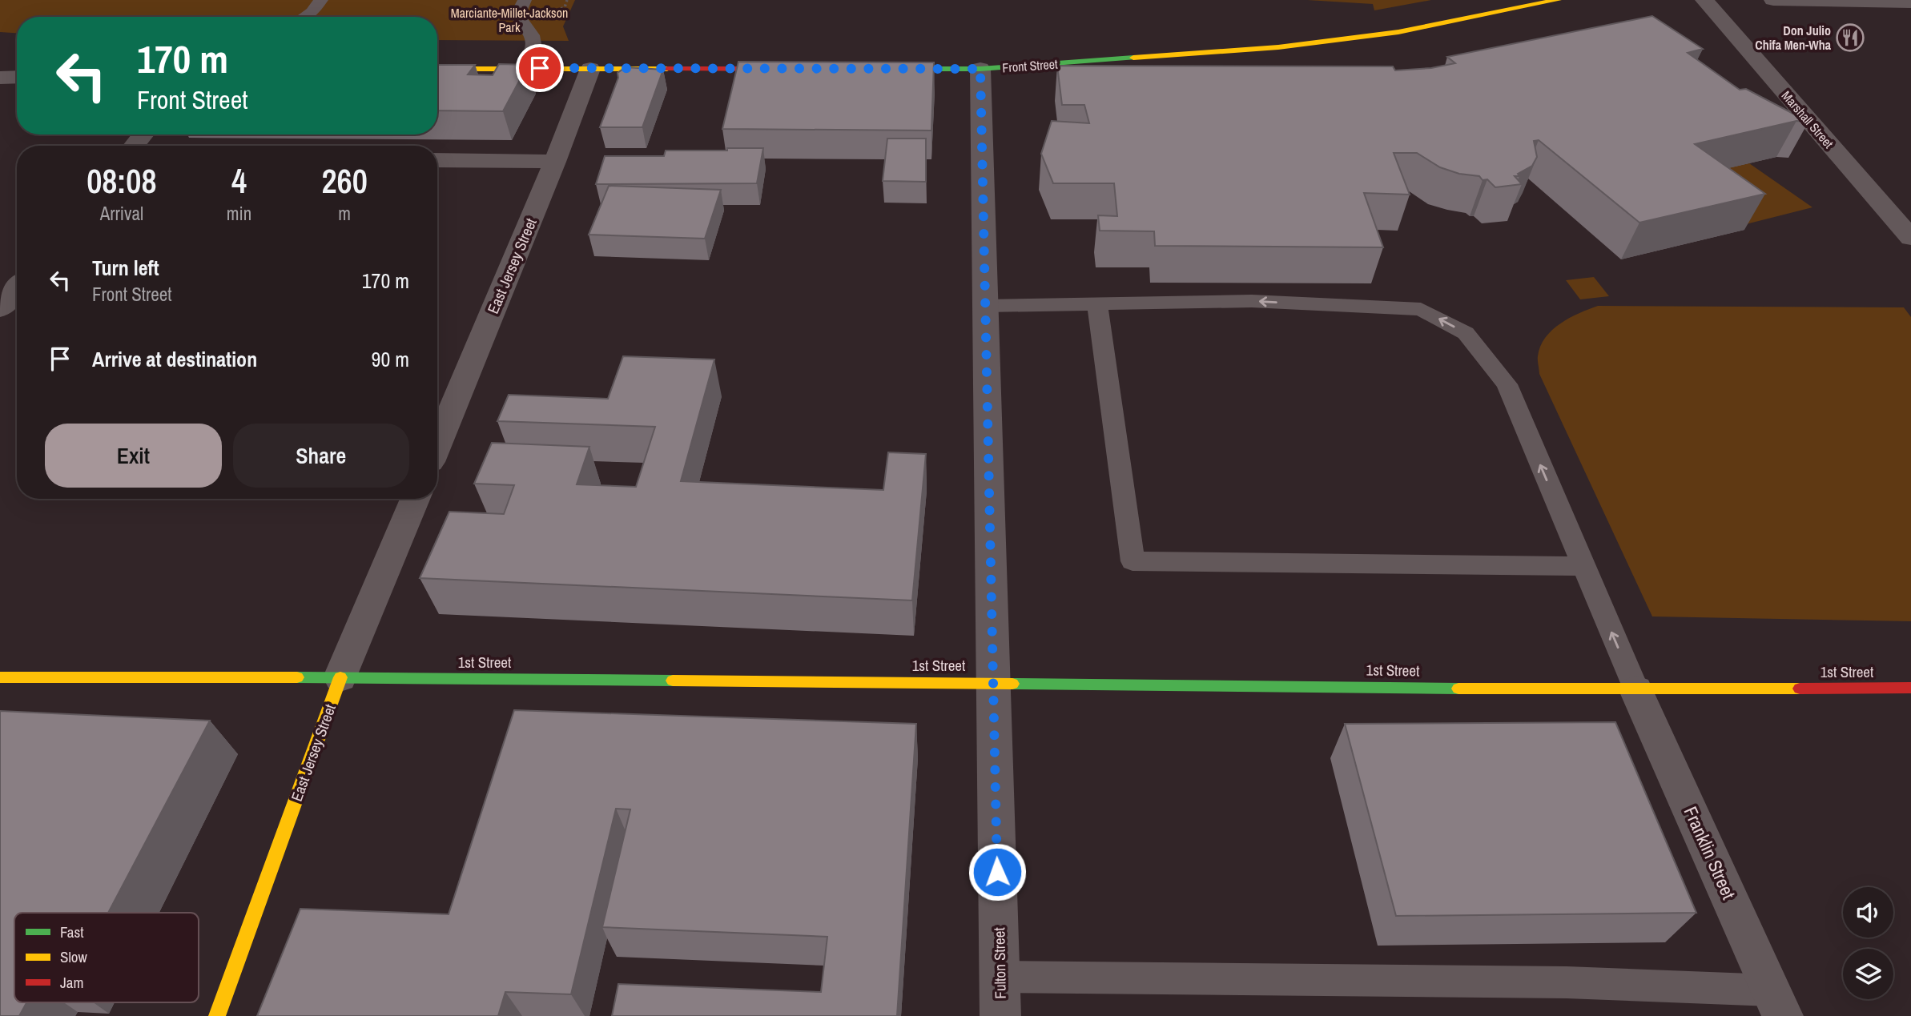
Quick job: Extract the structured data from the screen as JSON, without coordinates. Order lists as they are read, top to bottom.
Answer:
{
  "streets": {
    "street": [
      "Front Street",
      "Marshall Street",
      "East Jersey Street",
      "1st Street",
      "Franklin Street",
      "Fulton Street"
    ]
  },
  "crossings": [
    ["Front Street", "Fulton Street"],
    ["East Jersey Street", "1st Street"],
    ["1st Street", "Franklin Street"],
    ["1st Street", "Fulton Street"]
  ],
  "parks": ["Marciante-Millet-Jackson Park"],
  "places": {
    "restaurant": ["Don Julio Chifa Men-Wha"]
  },
  "legend": ["Fast", "Slow", "Jam"],
  "page": {
    "turn": ["170 m", "Front Street"],
    "eta": [
      "08:08",
      "Arrival",
      "4",
      "min",
      "260",
      "m"
    ],
    "list": [
      {
        "name": "Turn left",
        "note": "Front Street",
        "value": "170 m"
      },
      {
        "name": "Arrive at destination",
        "value": "90 m"
      }
    ],
    "buttons": ["Exit", "Share"]
  }
}
